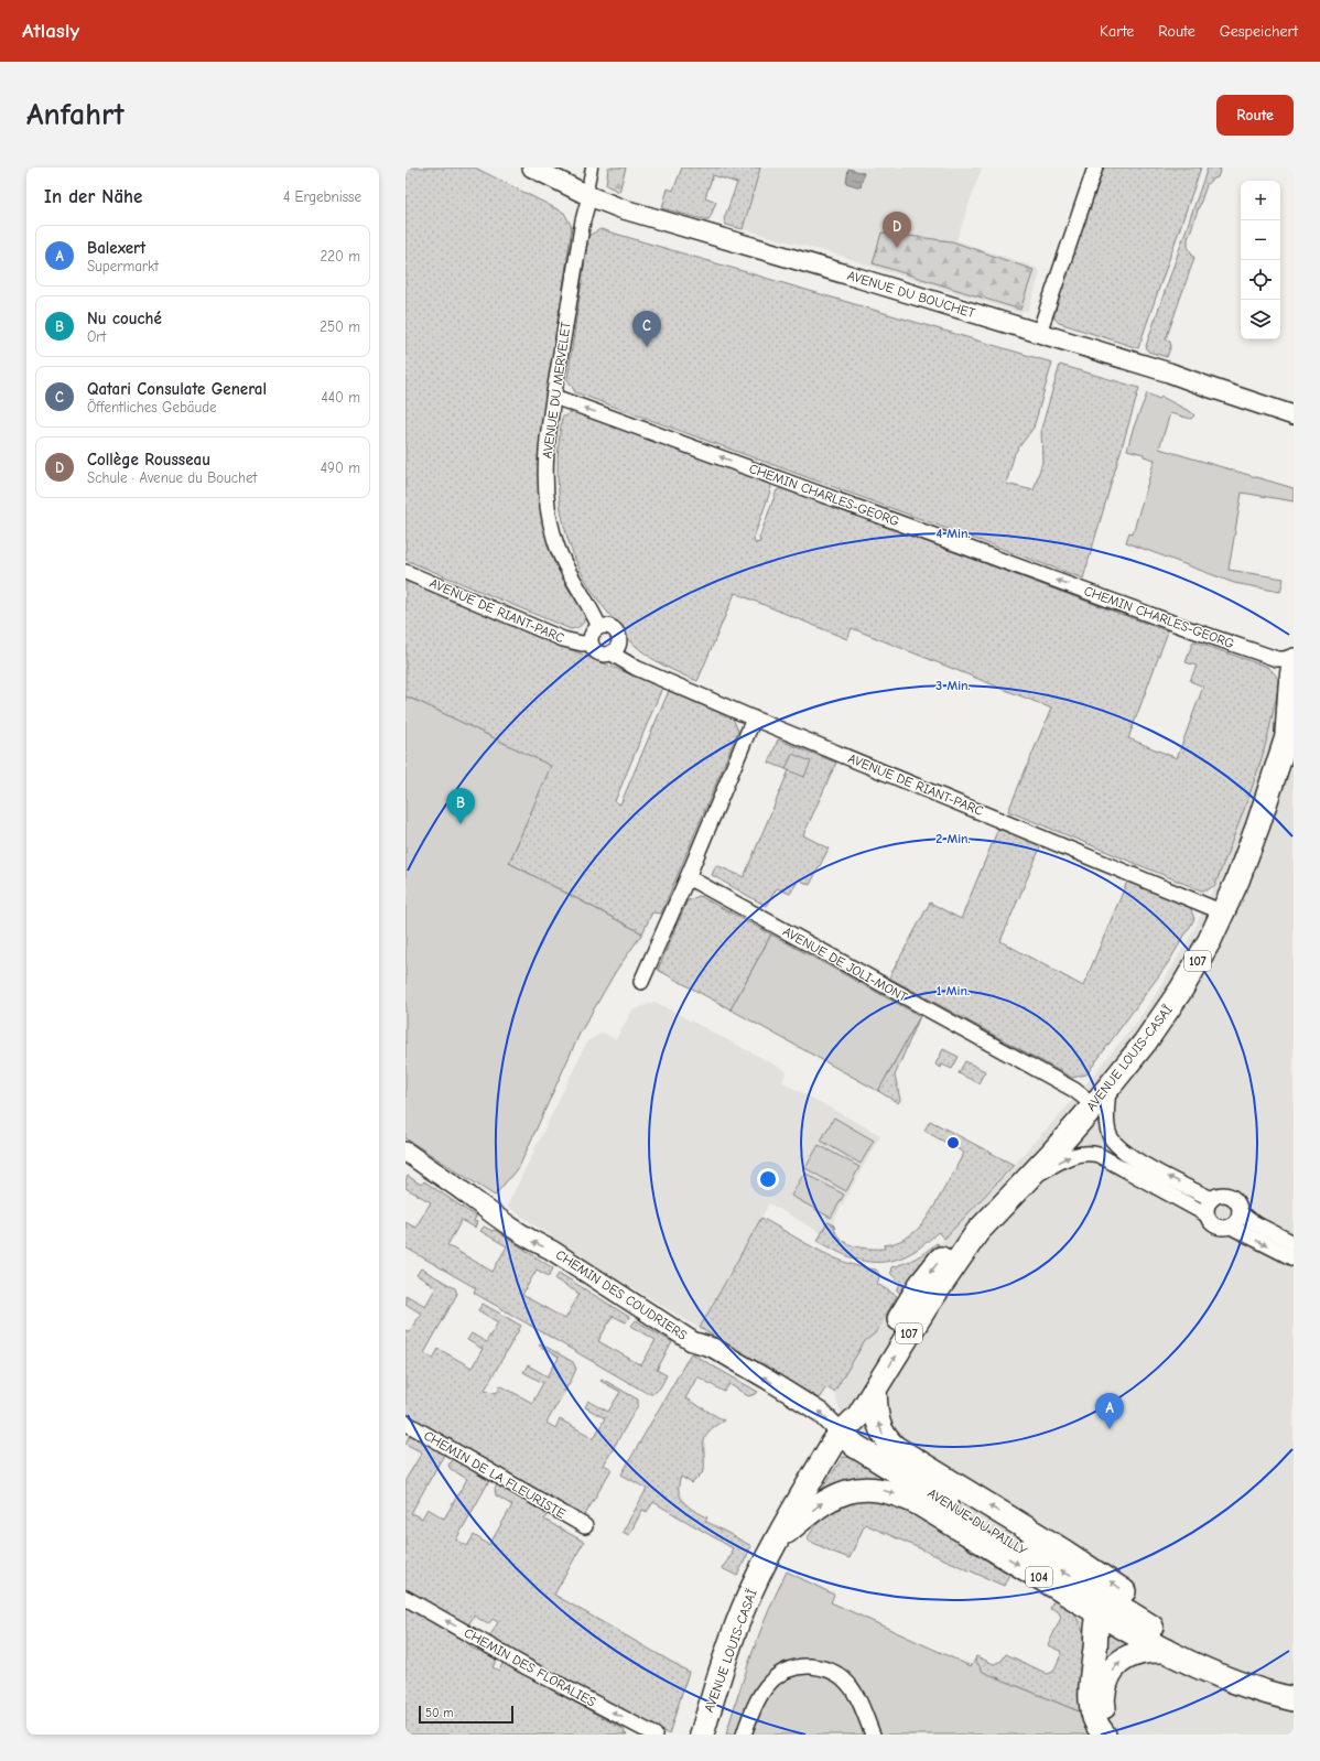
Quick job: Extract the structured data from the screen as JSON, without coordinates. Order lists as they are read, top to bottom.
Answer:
{
  "streets": {
    "main road": [
      "107",
      "AVENUE LOUIS-CASAÏ",
      "AVENUE DU PAILLY",
      "104"
    ],
    "street": [
      "AVENUE DU BOUCHET",
      "AVENUE DU MERVELET",
      "CHEMIN CHARLES-GEORG",
      "AVENUE DE RIANT-PARC",
      "AVENUE DE JOLI-MONT",
      "CHEMIN DES COUDRIERS",
      "CHEMIN DE LA FLEURISTE",
      "CHEMIN DES FLORALIES"
    ]
  },
  "crossings": [
    ["AVENUE DU BOUCHET", "AVENUE DU MERVELET"],
    ["AVENUE DU MERVELET", "CHEMIN CHARLES-GEORG"],
    ["AVENUE DU MERVELET", "AVENUE DE RIANT-PARC"],
    ["AVENUE DE RIANT-PARC", "AVENUE LOUIS-CASAÏ"],
    ["AVENUE DE JOLI-MONT", "AVENUE LOUIS-CASAÏ"],
    ["AVENUE LOUIS-CASAÏ", "CHEMIN DES COUDRIERS"],
    ["AVENUE LOUIS-CASAÏ", "AVENUE DU PAILLY"],
    ["AVENUE LOUIS-CASAÏ", "104"],
    ["CHEMIN DES COUDRIERS", "AVENUE DU PAILLY"],
    ["AVENUE DU PAILLY", "104"]
  ],
  "one_way": ["CHEMIN CHARLES-GEORG", "CHEMIN DES COUDRIERS", "CHEMIN DES FLORALIES"],
  "scale_bar": "50 m",
  "page": {
    "header": "Atlasly",
    "nav": ["Karte", "Route", "Gespeichert"],
    "buttons": "Route",
    "title": "Anfahrt",
    "heading": ["In der Nähe", "4 Ergebnisse"],
    "map_buttons": ["+", "−"],
    "pins": [
      "D",
      "C",
      "B",
      "A"
    ],
    "list": [
      {
        "mark": "A",
        "name": "Balexert",
        "note": "Supermarkt",
        "value": "220 m"
      },
      {
        "mark": "B",
        "name": "Nu couché",
        "note": "Ort",
        "value": "250 m"
      },
      {
        "mark": "C",
        "name": "Qatari Consulate General",
        "note": "Öffentliches Gebäude",
        "value": "440 m"
      },
      {
        "mark": "D",
        "name": "Collège Rousseau",
        "note": "Schule · Avenue du Bouchet",
        "value": "490 m"
      }
    ],
    "scale": "50 m"
  },
  "rings": [
    "4 Min.",
    "3 Min.",
    "2 Min.",
    "1 Min."
  ]
}
